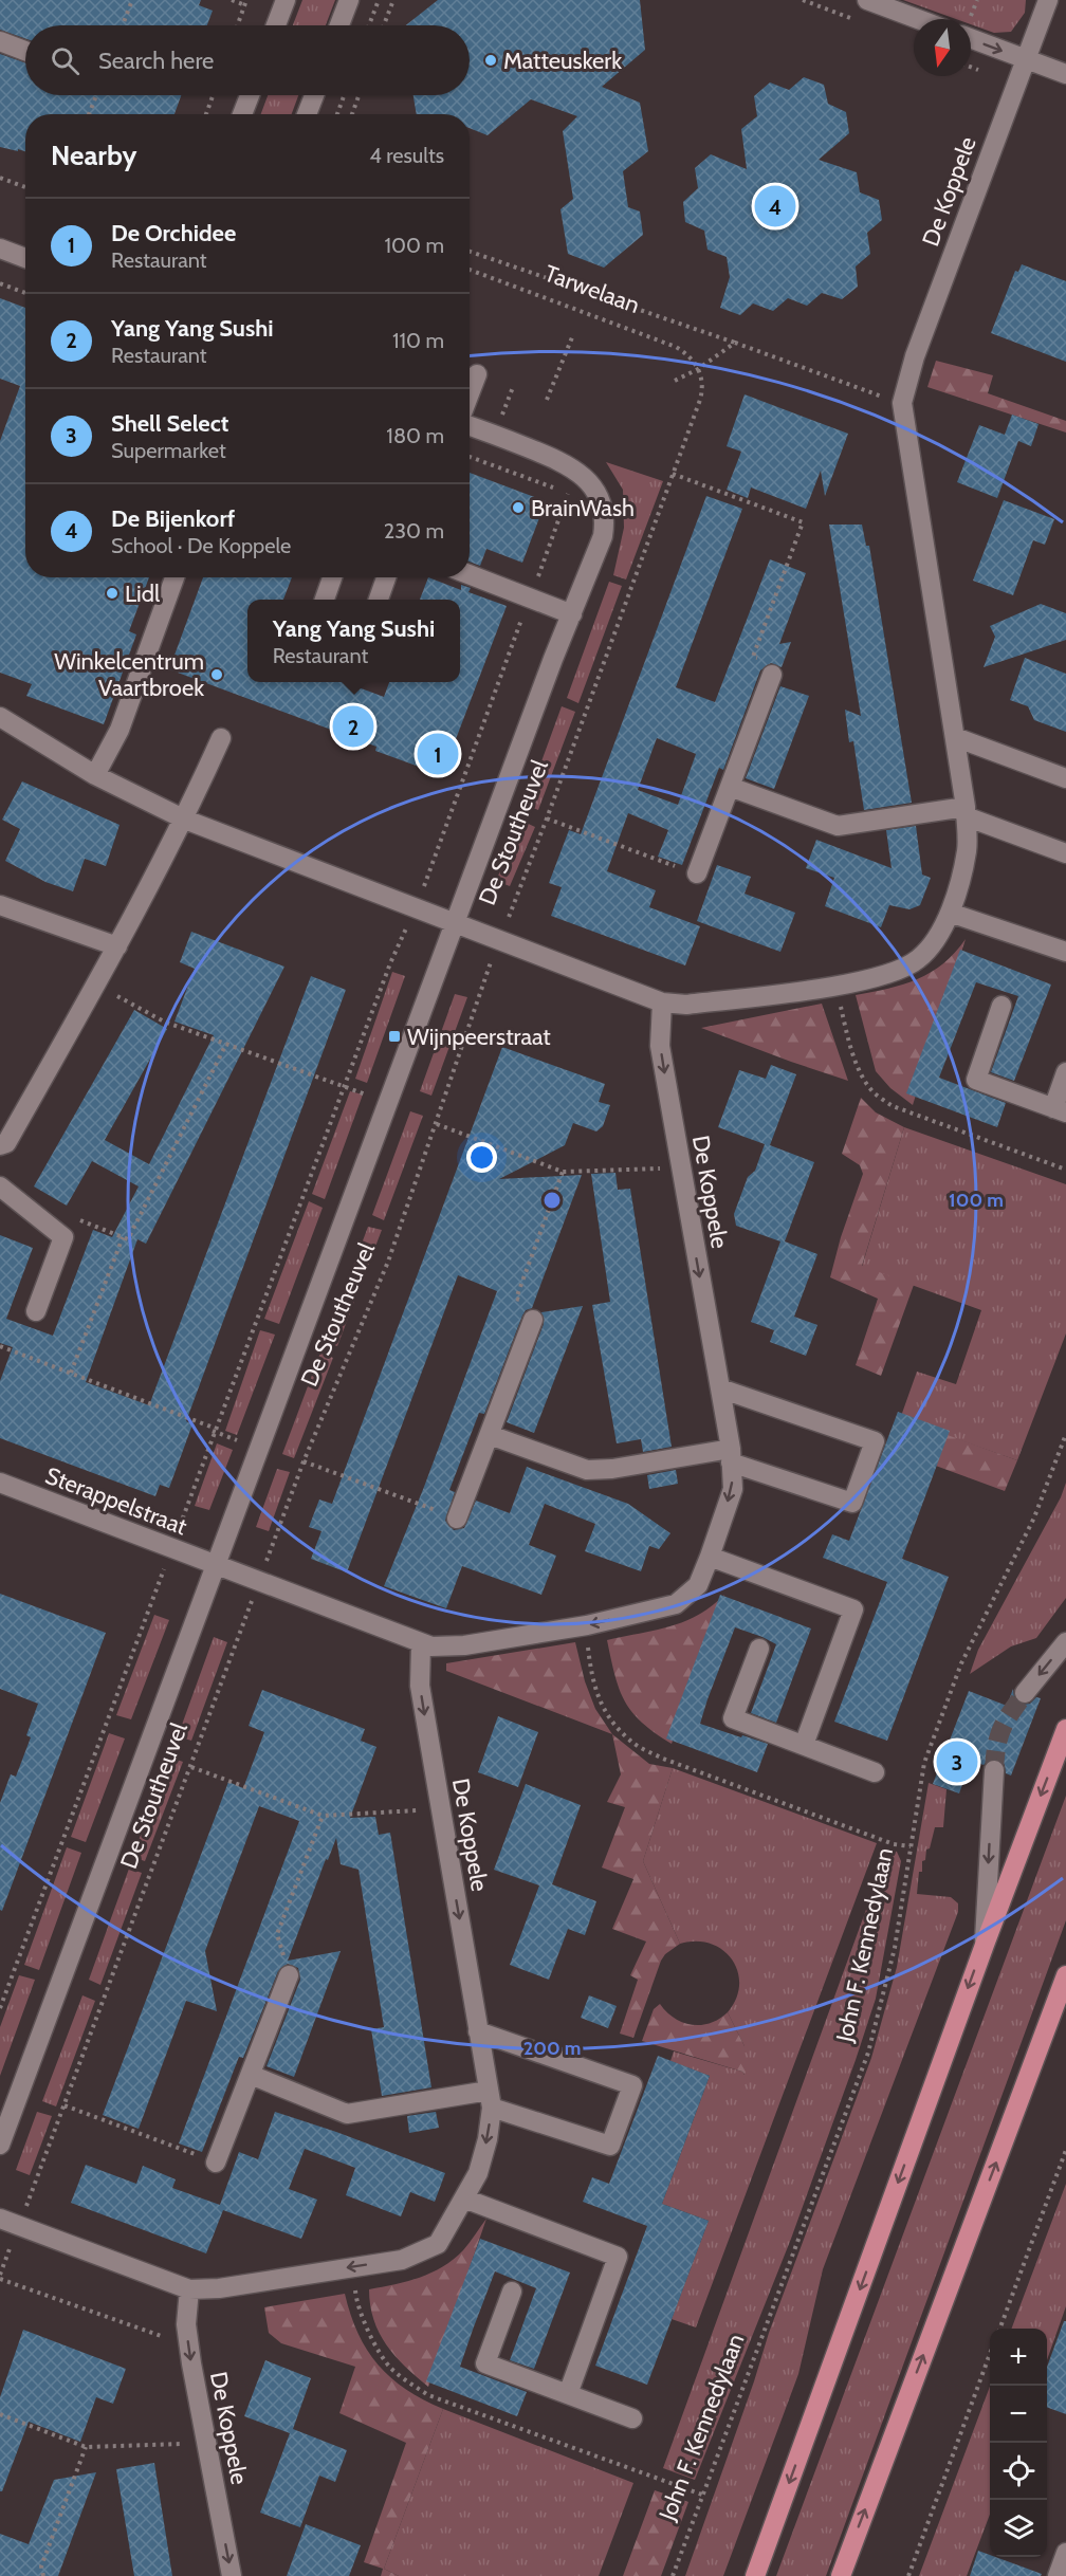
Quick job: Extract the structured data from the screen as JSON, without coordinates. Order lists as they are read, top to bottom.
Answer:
{
  "streets": {
    "street": ["De Koppele", "De Stoutheuvel", "Sterappelstraat"],
    "path": ["Tarwelaan", "John F. Kennedylaan"]
  },
  "crossings": [
    ["De Koppele", "De Stoutheuvel"],
    ["De Koppele", "Sterappelstraat"],
    ["Tarwelaan", "De Stoutheuvel"],
    ["De Stoutheuvel", "Sterappelstraat"]
  ],
  "places": {
    "other": [
      "Matteuskerk",
      "BrainWash",
      "Lidl",
      "Winkelcentrum Vaartbroek"
    ],
    "transit": ["Wijnpeerstraat"]
  },
  "north": "bottom",
  "page": {
    "search": "Search here",
    "heading": ["Nearby", "4 results"],
    "pins": [
      "4",
      "2",
      "1",
      "3"
    ],
    "list": [
      {
        "mark": "1",
        "name": "De Orchidee",
        "note": "Restaurant",
        "value": "100 m"
      },
      {
        "mark": "2",
        "name": "Yang Yang Sushi",
        "note": "Restaurant",
        "value": "110 m"
      },
      {
        "mark": "3",
        "name": "Shell Select",
        "note": "Supermarket",
        "value": "180 m"
      },
      {
        "mark": "4",
        "name": "De Bijenkorf",
        "note": "School · De Koppele",
        "value": "230 m"
      }
    ],
    "popup": ["Yang Yang Sushi", "Restaurant"],
    "map_buttons": ["+", "−"]
  },
  "rings": ["100 m", "200 m"]
}
